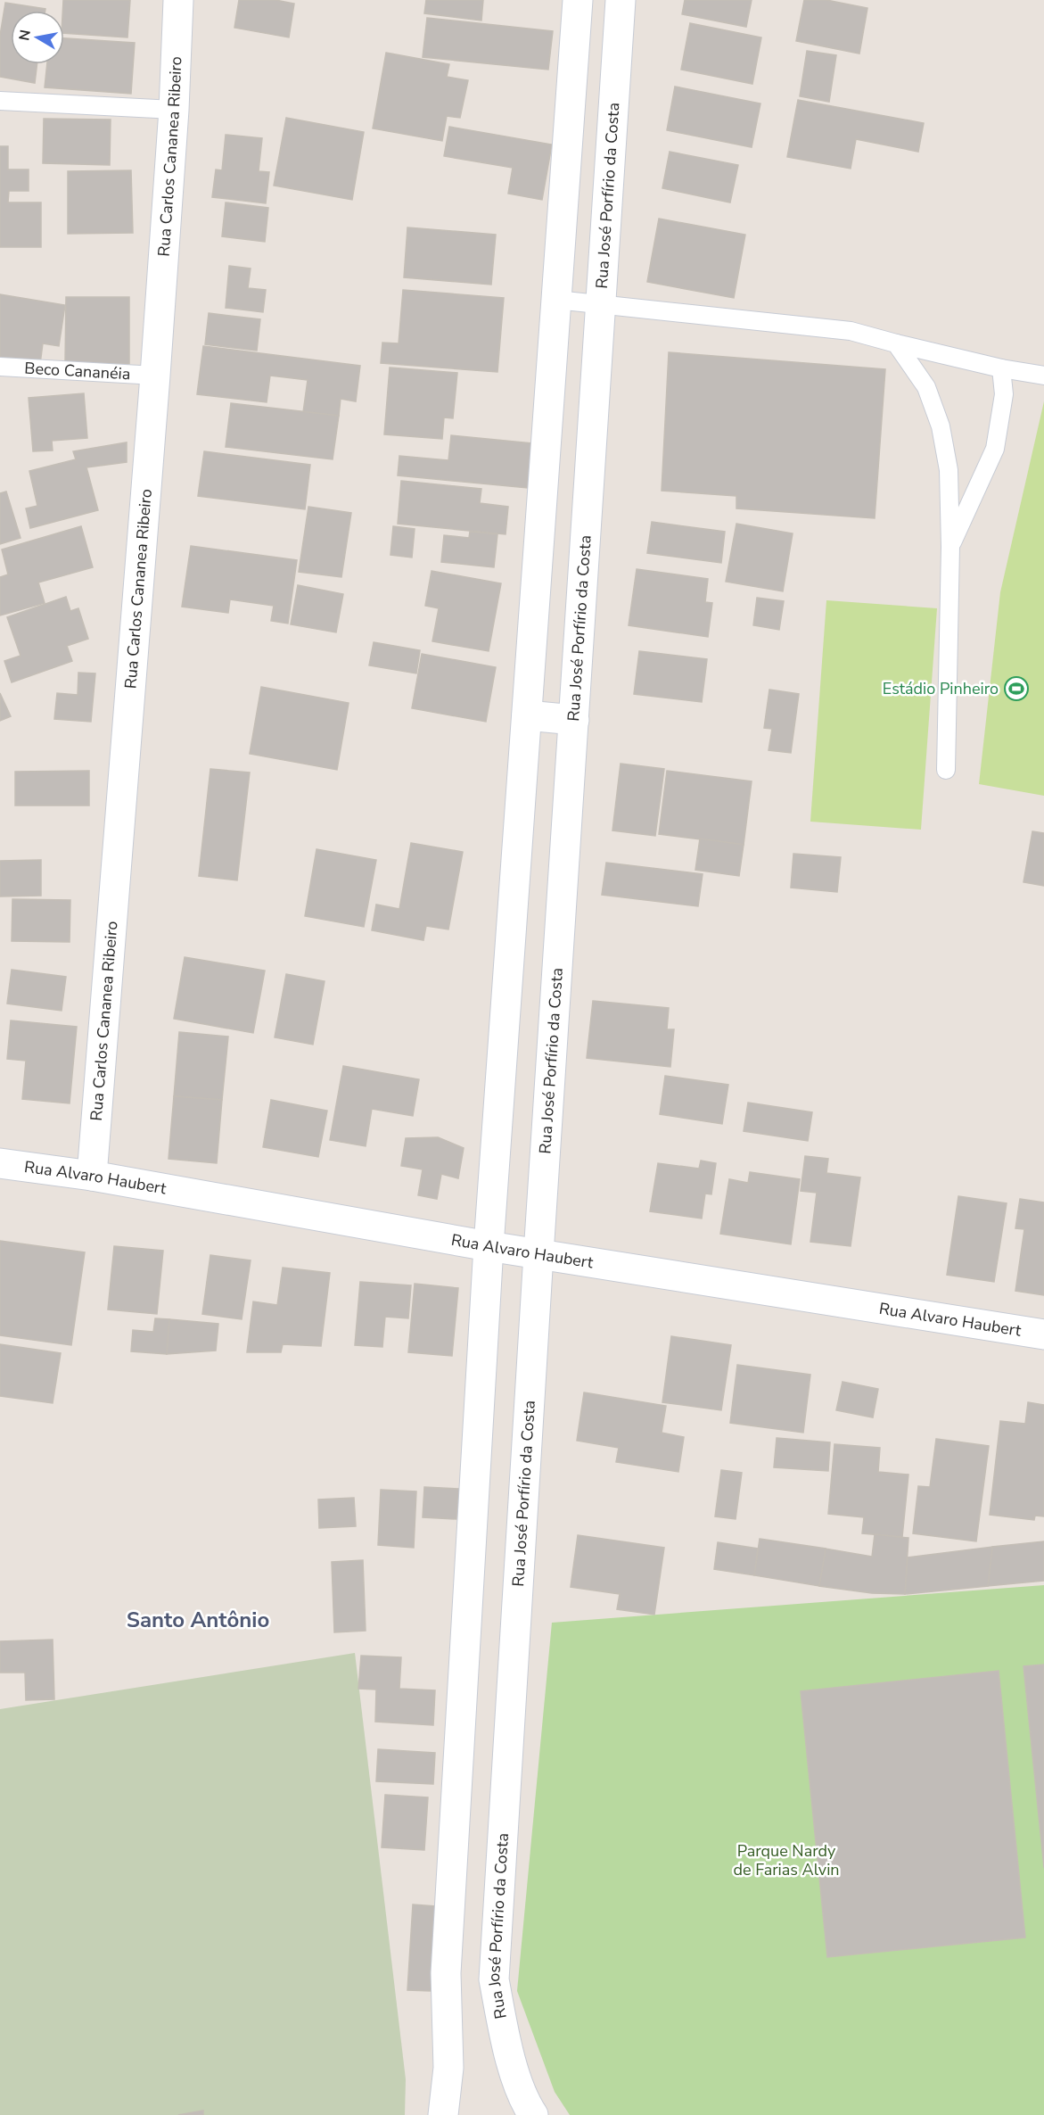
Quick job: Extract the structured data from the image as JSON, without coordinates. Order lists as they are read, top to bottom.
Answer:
{
  "streets": {
    "street": ["Rua Carlos Cananea Ribeiro", "Rua José Porfírio da Costa", "Rua Alvaro Haubert"],
    "lane": ["Beco Cananéia"]
  },
  "crossings": [
    ["Rua Carlos Cananea Ribeiro", "Beco Cananéia"],
    ["Rua Carlos Cananea Ribeiro", "Rua Alvaro Haubert"],
    ["Rua José Porfírio da Costa", "Rua Alvaro Haubert"]
  ],
  "districts": ["Santo Antônio"],
  "parks": ["Parque Nardy de Farias Alvin"],
  "places": {
    "sports": ["Estádio Pinheiro"]
  },
  "north": "left"
}
